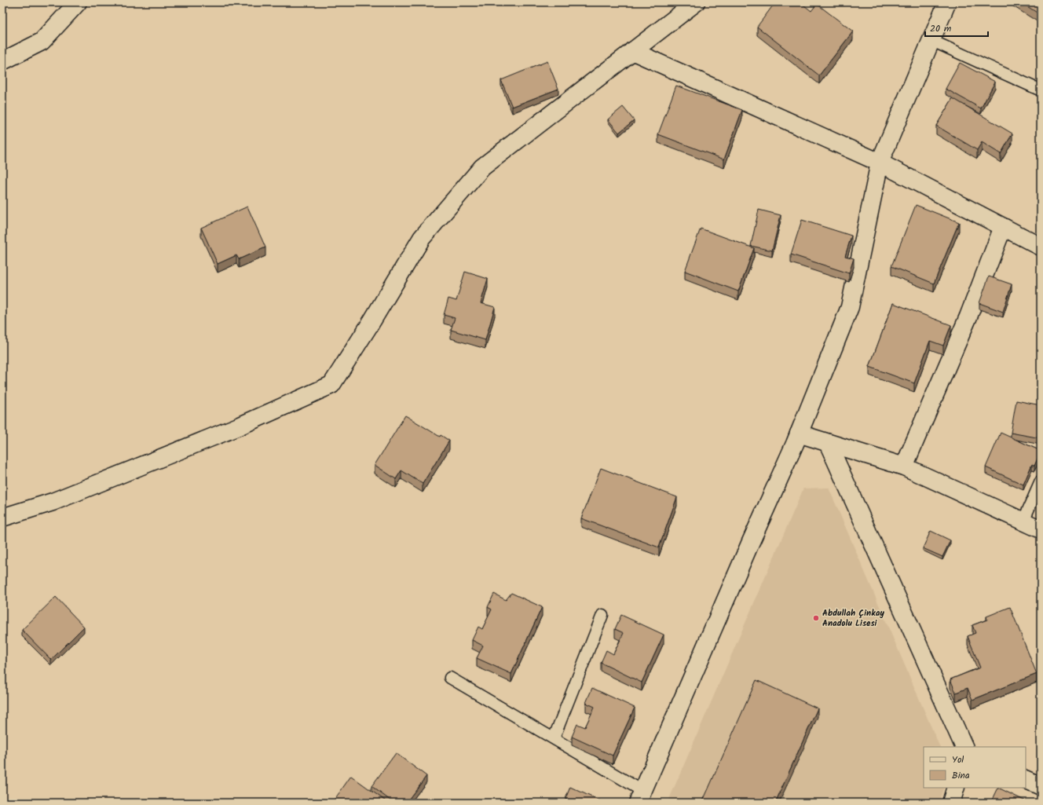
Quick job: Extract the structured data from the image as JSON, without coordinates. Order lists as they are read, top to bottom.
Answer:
{
  "places": ["Abdullah Çinkay Anadolu Lisesi"],
  "legend": ["Yol", "Bina"],
  "scale_bar": "20 m"
}
